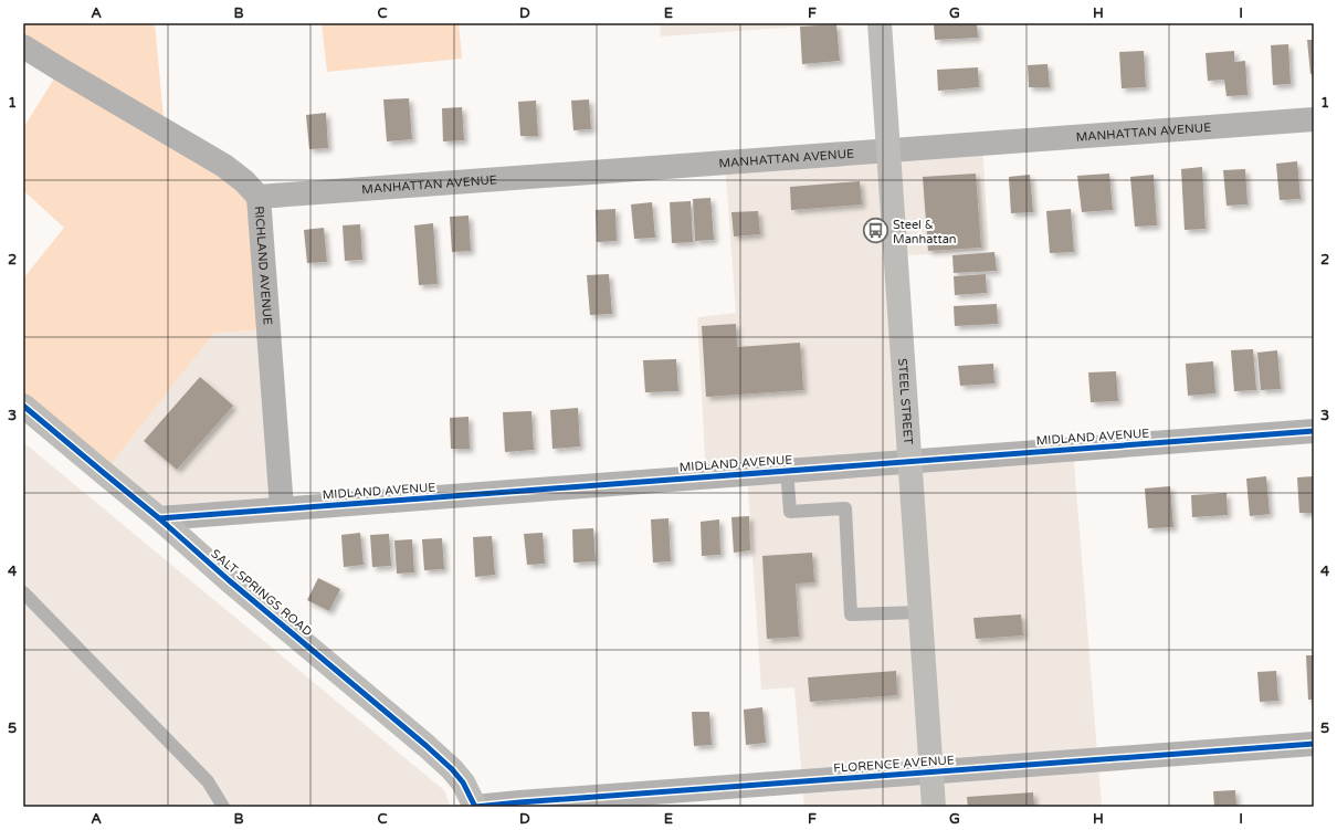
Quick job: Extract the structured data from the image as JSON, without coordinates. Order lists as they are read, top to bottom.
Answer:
{
  "streets": {
    "street": [
      "MANHATTAN AVENUE",
      "RICHLAND AVENUE",
      "STEEL STREET",
      "MIDLAND AVENUE",
      "SALT SPRINGS ROAD",
      "FLORENCE AVENUE"
    ]
  },
  "crossings": [
    ["MANHATTAN AVENUE", "RICHLAND AVENUE"],
    ["MANHATTAN AVENUE", "STEEL STREET"],
    ["RICHLAND AVENUE", "MIDLAND AVENUE"],
    ["STEEL STREET", "MIDLAND AVENUE"],
    ["STEEL STREET", "FLORENCE AVENUE"],
    ["MIDLAND AVENUE", "SALT SPRINGS ROAD"],
    ["SALT SPRINGS ROAD", "FLORENCE AVENUE"]
  ],
  "places": {
    "bus stop": ["Steel & Manhattan"]
  },
  "grid": {
    "columns": [
      "A",
      "B",
      "C",
      "D",
      "E",
      "F",
      "G",
      "H",
      "I"
    ],
    "rows": [
      "1",
      "2",
      "3",
      "4",
      "5"
    ]
  }
}
